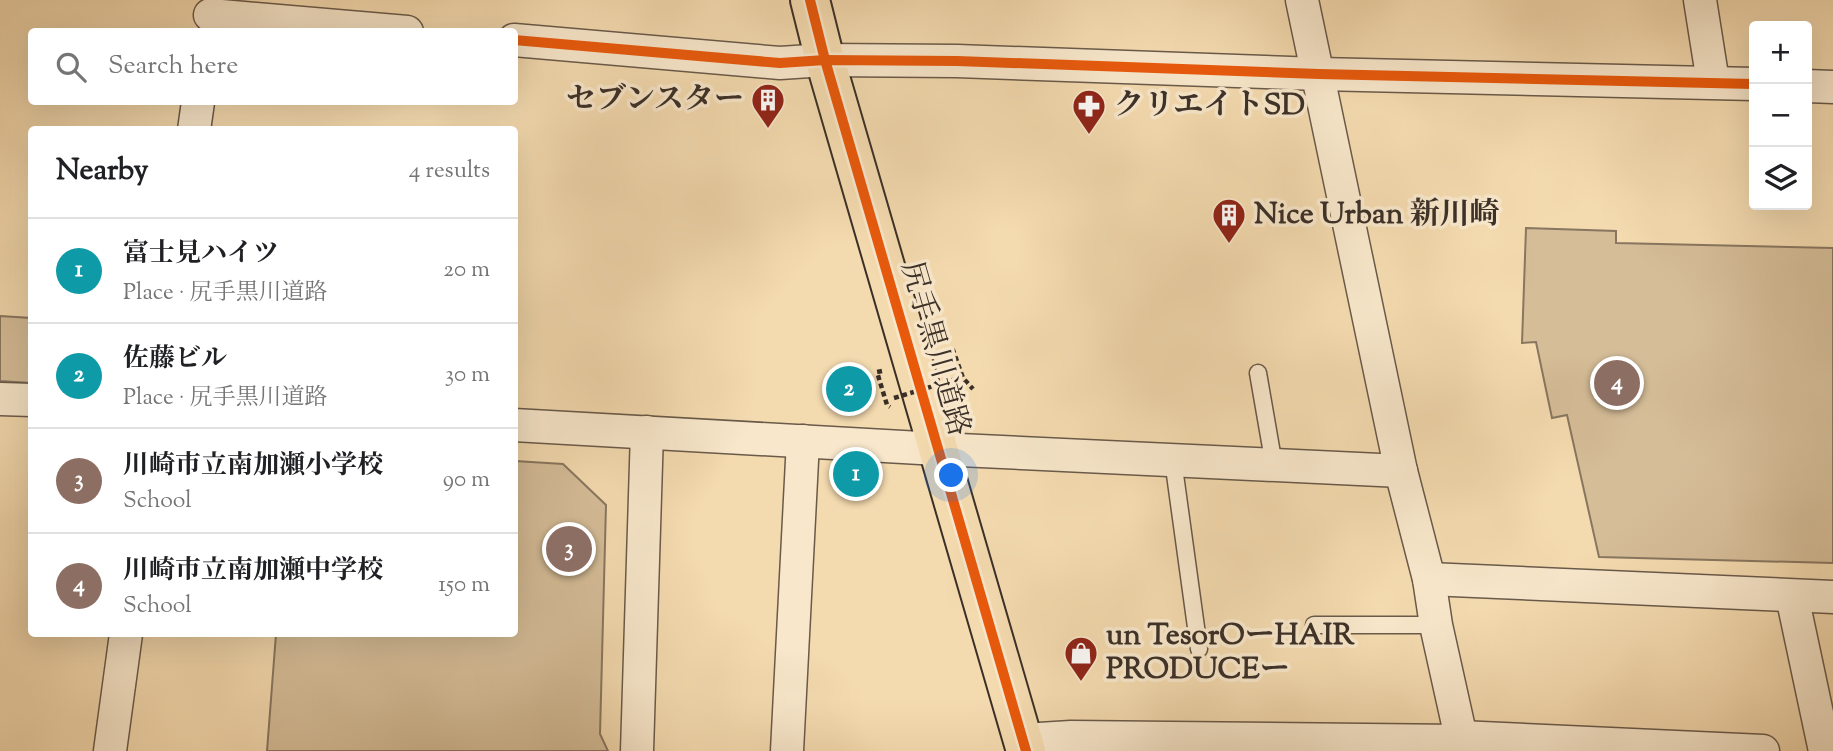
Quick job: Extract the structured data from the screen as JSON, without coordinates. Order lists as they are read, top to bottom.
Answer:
{
  "streets": {
    "main road": ["尻手黒川道路"]
  },
  "places": {
    "building": ["セブンスター", "Nice Urban 新川崎"],
    "pharmacy": ["クリエイトSD"],
    "shop": ["un TesorOーHAIR PRODUCEー"]
  },
  "page": {
    "map_buttons": ["+", "−"],
    "search": "Search here",
    "heading": ["Nearby", "4 results"],
    "list": [
      {
        "mark": "1",
        "name": "富士見ハイツ",
        "note": "Place · 尻手黒川道路",
        "value": "20 m"
      },
      {
        "mark": "2",
        "name": "佐藤ビル",
        "note": "Place · 尻手黒川道路",
        "value": "30 m"
      },
      {
        "mark": "3",
        "name": "川崎市立南加瀬小学校",
        "note": "School",
        "value": "90 m"
      },
      {
        "mark": "4",
        "name": "川崎市立南加瀬中学校",
        "note": "School",
        "value": "150 m"
      }
    ],
    "pins": [
      "4",
      "2",
      "1",
      "3"
    ]
  }
}
